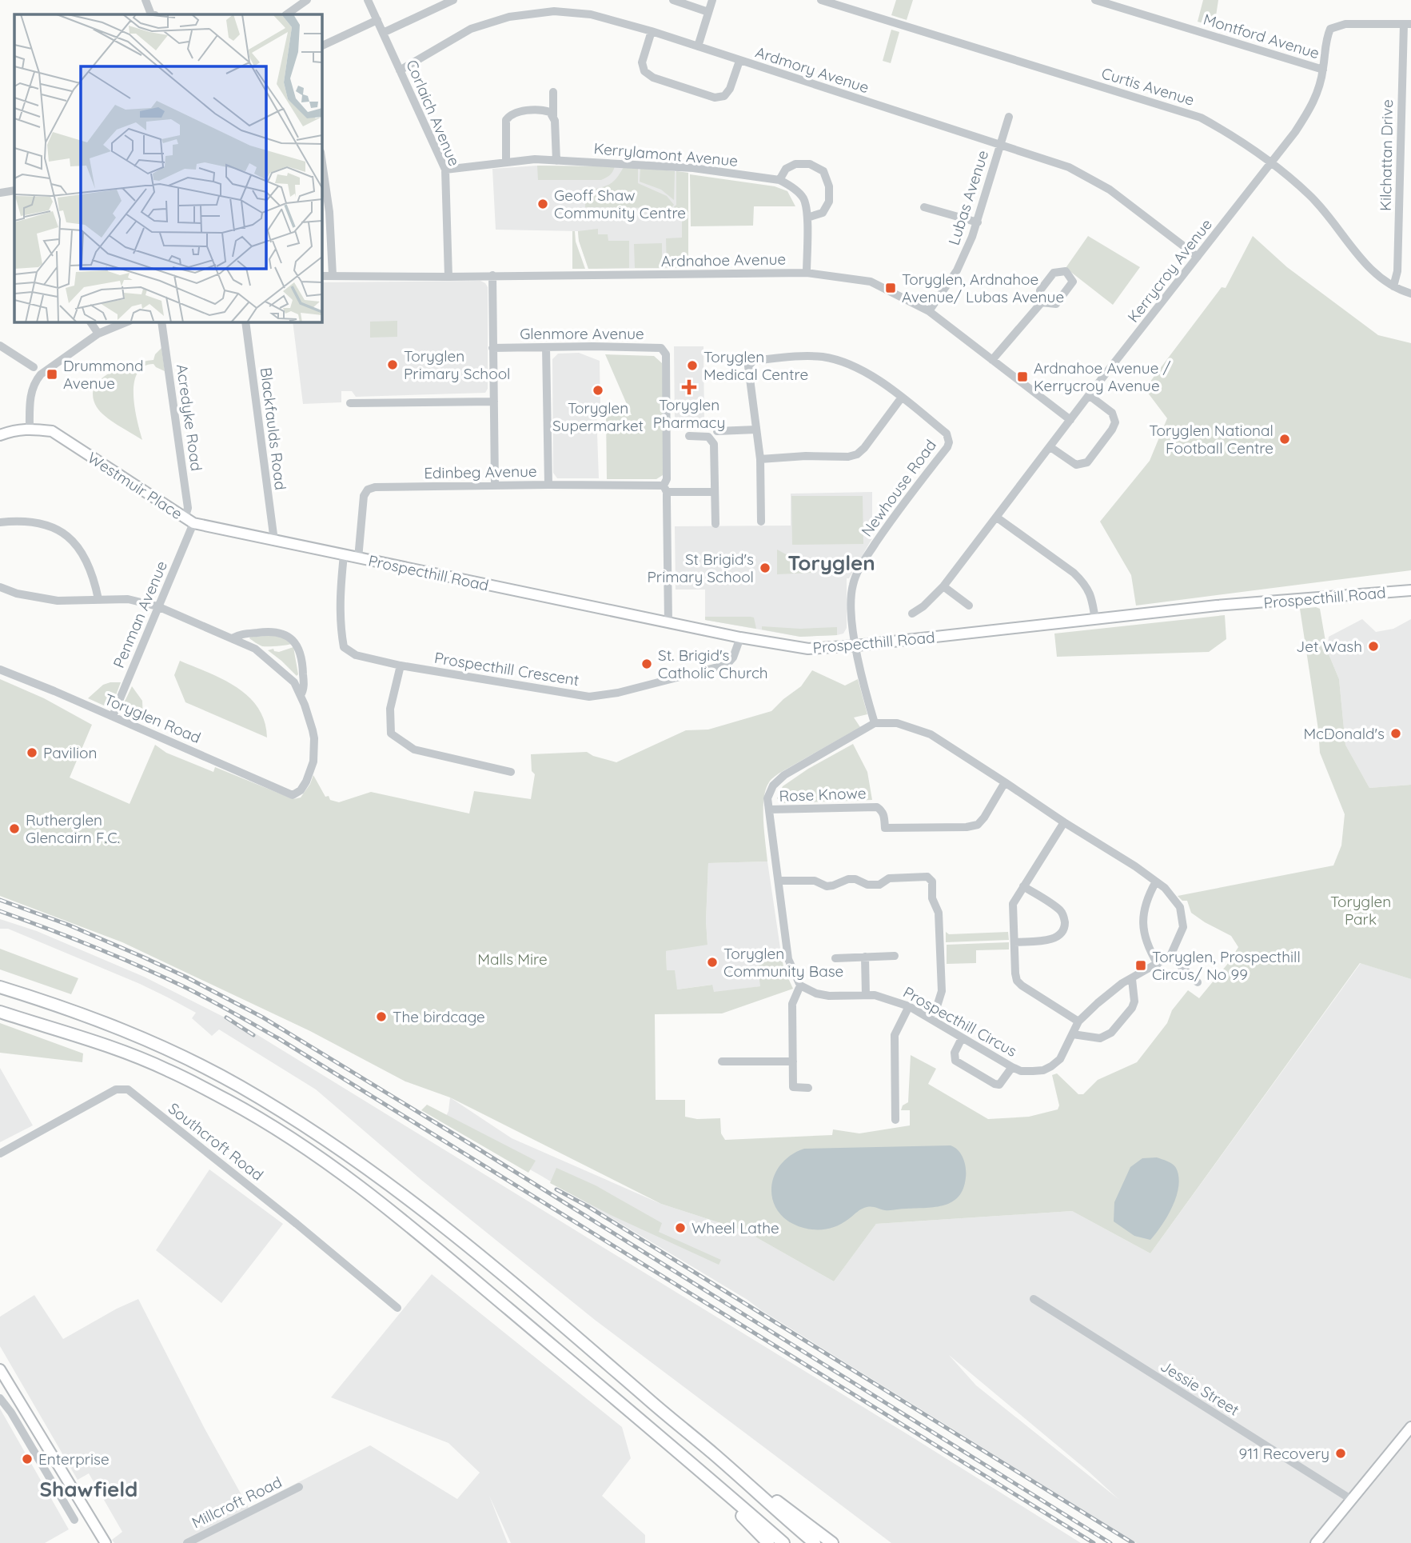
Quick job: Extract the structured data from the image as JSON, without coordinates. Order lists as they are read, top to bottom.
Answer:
{
  "streets": {
    "main road": ["Westmuir Place", "Prospecthill Road"],
    "street": [
      "Montford Avenue",
      "Ardmory Avenue",
      "Curtis Avenue",
      "Corlaich Avenue",
      "Kerrylamont Avenue",
      "Kilchattan Drive",
      "Lubas Avenue",
      "Ardnahoe Avenue",
      "Kerrycroy Avenue",
      "Glenmore Avenue",
      "Acredyke Road",
      "Blackfaulds Road",
      "Edinbeg Avenue",
      "Newhouse Road",
      "Penman Avenue",
      "Prospecthill Crescent",
      "Toryglen Road",
      "Rose Knowe",
      "Prospecthill Circus",
      "Southcroft Road",
      "Jessie Street",
      "Millcroft Road"
    ]
  },
  "crossings": [
    ["Montford Avenue", "Kerrycroy Avenue"],
    ["Ardmory Avenue", "Corlaich Avenue"],
    ["Ardmory Avenue", "Lubas Avenue"],
    ["Ardmory Avenue", "Kerrycroy Avenue"],
    ["Curtis Avenue", "Kilchattan Drive"],
    ["Curtis Avenue", "Kerrycroy Avenue"],
    ["Corlaich Avenue", "Kerrylamont Avenue"],
    ["Corlaich Avenue", "Ardnahoe Avenue"],
    ["Kerrylamont Avenue", "Ardnahoe Avenue"],
    ["Kilchattan Drive", "Kerrycroy Avenue"],
    ["Lubas Avenue", "Ardnahoe Avenue"],
    ["Ardnahoe Avenue", "Kerrycroy Avenue"],
    ["Glenmore Avenue", "Edinbeg Avenue"],
    ["Glenmore Avenue", "Prospecthill Road"],
    ["Acredyke Road", "Westmuir Place"],
    ["Acredyke Road", "Penman Avenue"],
    ["Blackfaulds Road", "Westmuir Place"],
    ["Edinbeg Avenue", "Prospecthill Road"],
    ["Westmuir Place", "Prospecthill Road"],
    ["Westmuir Place", "Penman Avenue"],
    ["Westmuir Place", "Prospecthill Crescent"],
    ["Newhouse Road", "Prospecthill Road"],
    ["Prospecthill Road", "Prospecthill Crescent"],
    ["Penman Avenue", "Toryglen Road"]
  ],
  "districts": ["Toryglen", "Shawfield"],
  "parks": ["Toryglen Park", "Malls Mire"],
  "places": {
    "other": [
      "Geoff Shaw Community Centre",
      "Toryglen Primary School",
      "Toryglen Medical Centre",
      "Toryglen Supermarket",
      "Toryglen National Football Centre",
      "St Brigid's Primary School",
      "Jet Wash",
      "St. Brigid's Catholic Church",
      "McDonald's",
      "Pavilion",
      "Rutherglen Glencairn F.C.",
      "Toryglen Community Base",
      "The birdcage",
      "Wheel Lathe",
      "911 Recovery",
      "Enterprise"
    ],
    "transit": [
      "Toryglen, Ardnahoe Avenue/ Lubas Avenue",
      "Drummond Avenue",
      "Ardnahoe Avenue / Kerrycroy Avenue",
      "Toryglen, Prospecthill Circus/ No 99"
    ],
    "health": ["Toryglen Pharmacy"]
  }
}
